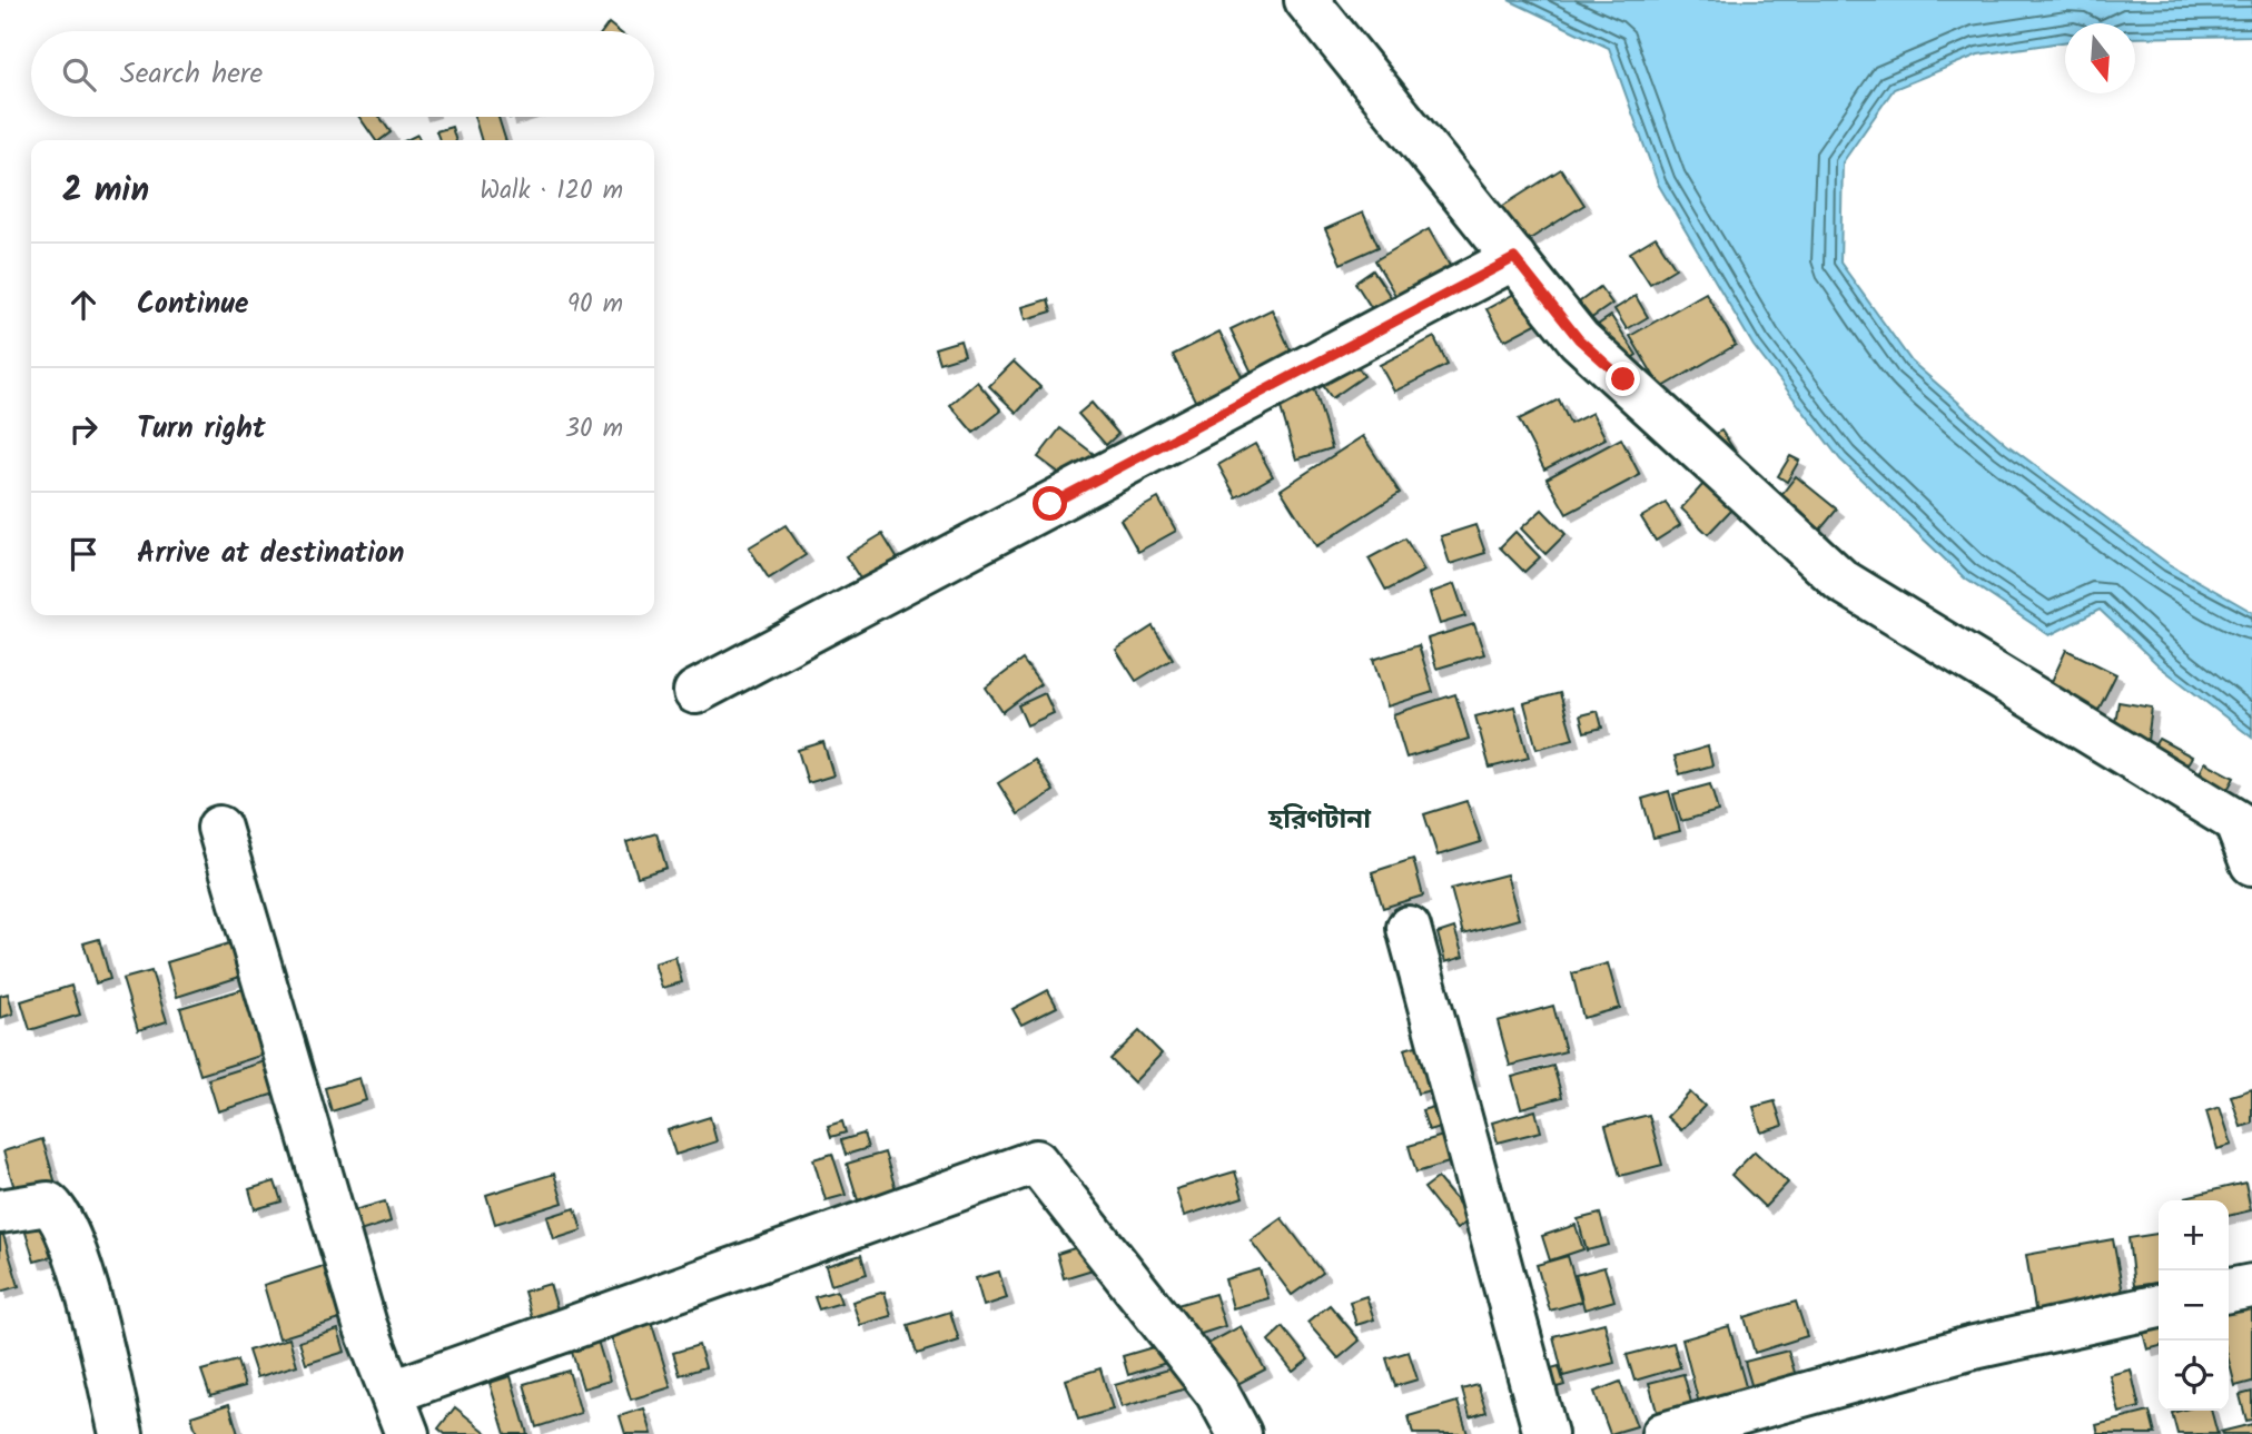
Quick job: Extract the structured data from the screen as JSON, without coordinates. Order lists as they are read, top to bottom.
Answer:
{
  "districts": ["হরিণটানা"],
  "north": "bottom",
  "page": {
    "search": "Search here",
    "heading": ["2 min", "Walk · 120 m"],
    "list": [
      ["Continue", "90 m"],
      ["Turn right", "30 m"],
      "Arrive at destination"
    ],
    "map_buttons": ["+", "−"]
  }
}
